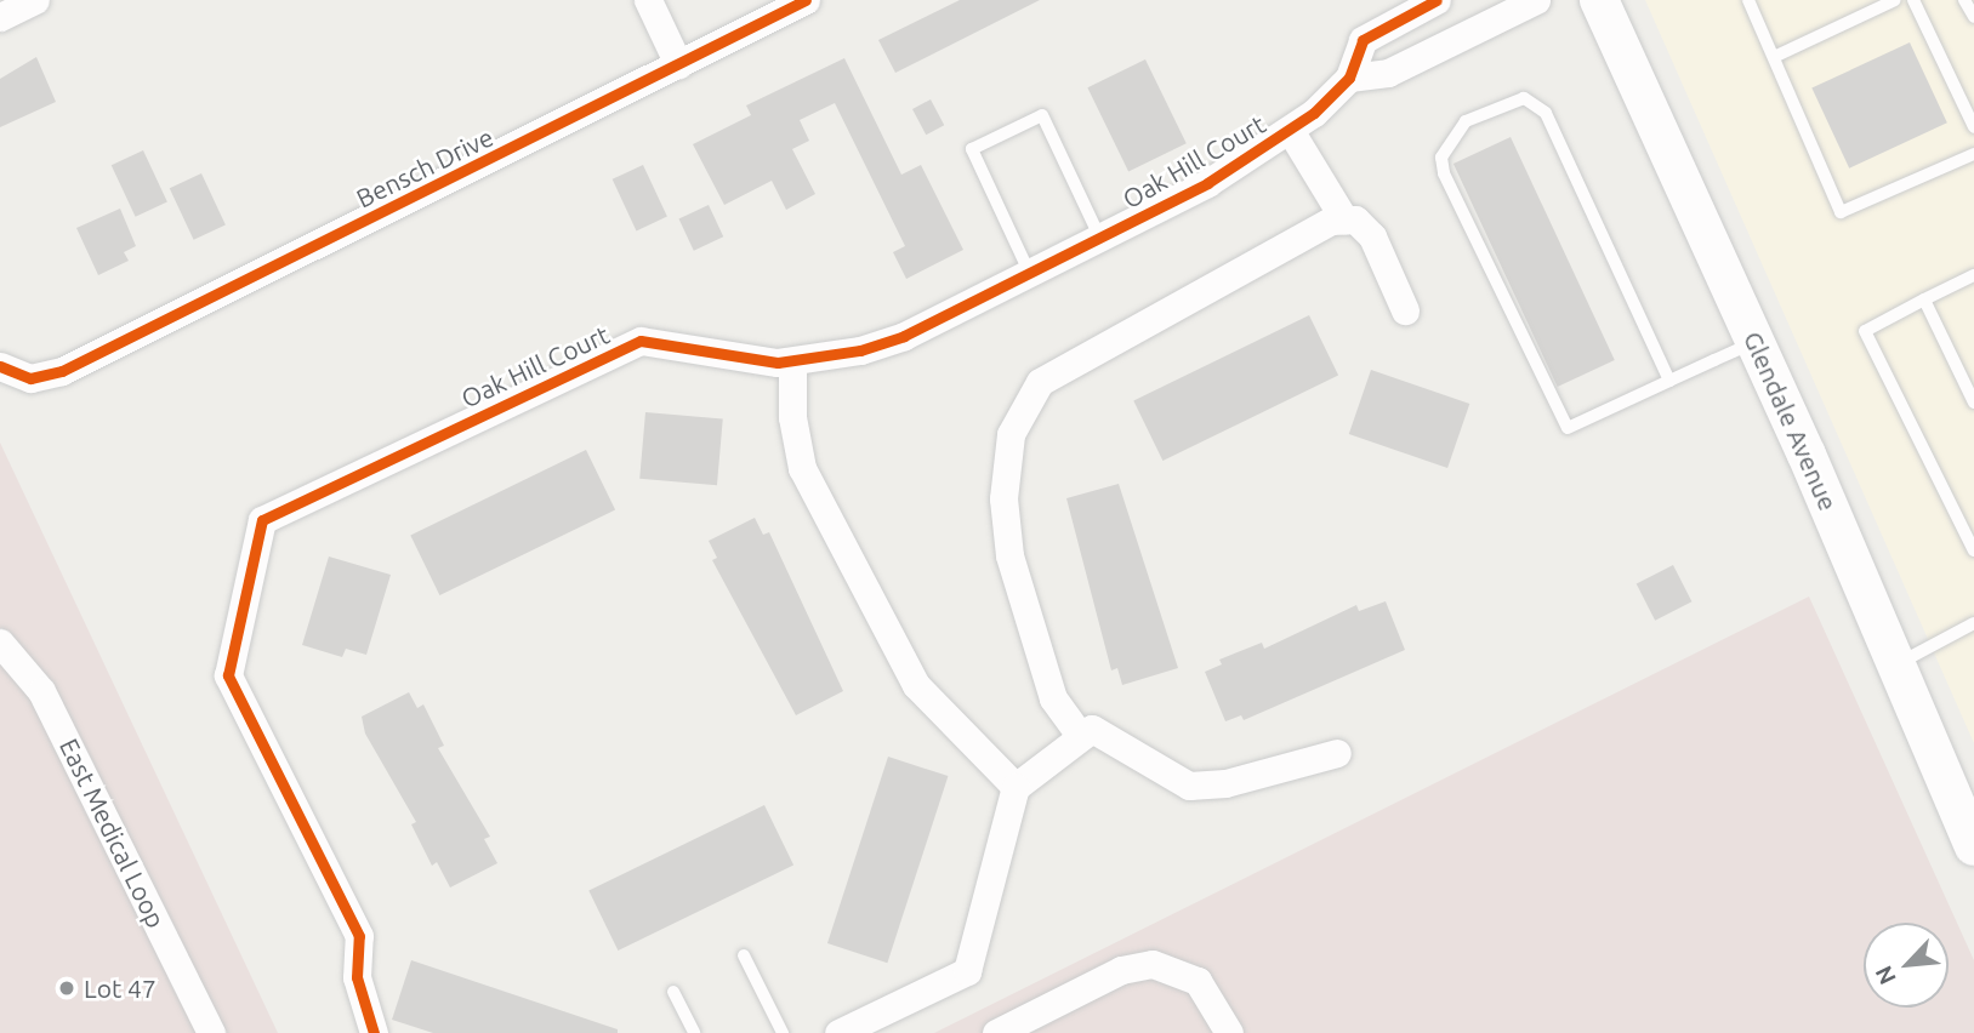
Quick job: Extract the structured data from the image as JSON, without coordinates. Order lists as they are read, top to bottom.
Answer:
{
  "streets": {
    "main road": ["Glendale Avenue"],
    "street": ["Oak Hill Court", "Bensch Drive", "East Medical Loop"]
  },
  "places": ["Lot 47"],
  "north": "bottom left"
}
